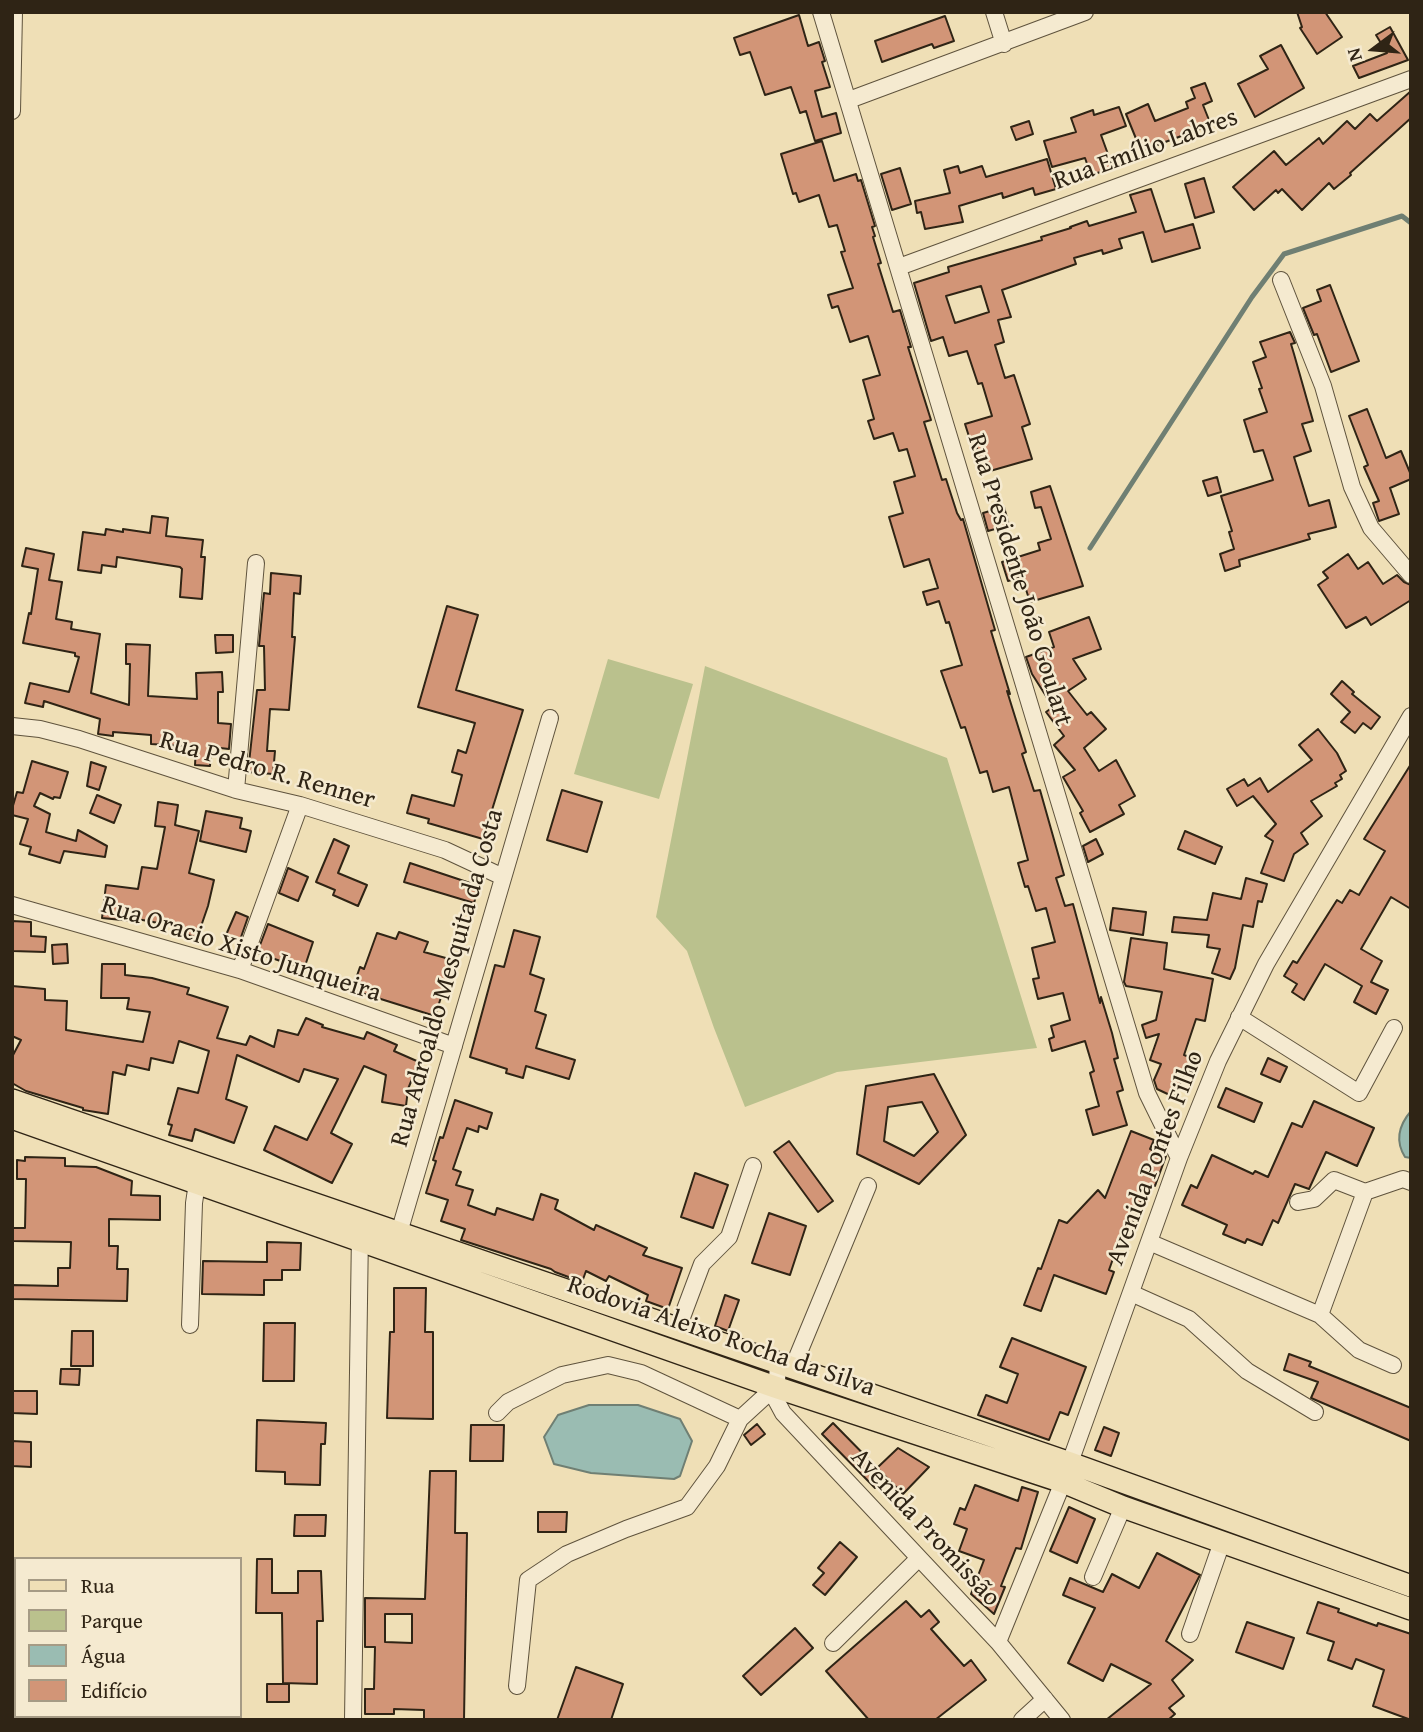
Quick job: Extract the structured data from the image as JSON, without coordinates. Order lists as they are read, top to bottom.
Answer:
{
  "streets": {
    "main road": ["Rodovia Aleixo Rocha da Silva"],
    "street": [
      "Rua Emílio Labres",
      "Rua Presidente João Goulart",
      "Rua Pedro R. Renner",
      "Rua Oracio Xisto Junqueira",
      "Rua Adroaldo Mesquita da Costa",
      "Avenida Pontes Filho",
      "Avenida Promissão"
    ]
  },
  "crossings": [
    ["Rua Emílio Labres", "Rua Presidente João Goulart"],
    ["Rua Presidente João Goulart", "Avenida Pontes Filho"],
    ["Rua Pedro R. Renner", "Rua Adroaldo Mesquita da Costa"],
    ["Rua Oracio Xisto Junqueira", "Rua Adroaldo Mesquita da Costa"],
    ["Rua Adroaldo Mesquita da Costa", "Rodovia Aleixo Rocha da Silva"],
    ["Avenida Pontes Filho", "Rodovia Aleixo Rocha da Silva"],
    ["Avenida Pontes Filho", "Avenida Promissão"],
    ["Rodovia Aleixo Rocha da Silva", "Avenida Promissão"]
  ],
  "legend": [
    "Rua",
    "Parque",
    "Água",
    "Edifício"
  ],
  "north": "left"
}
